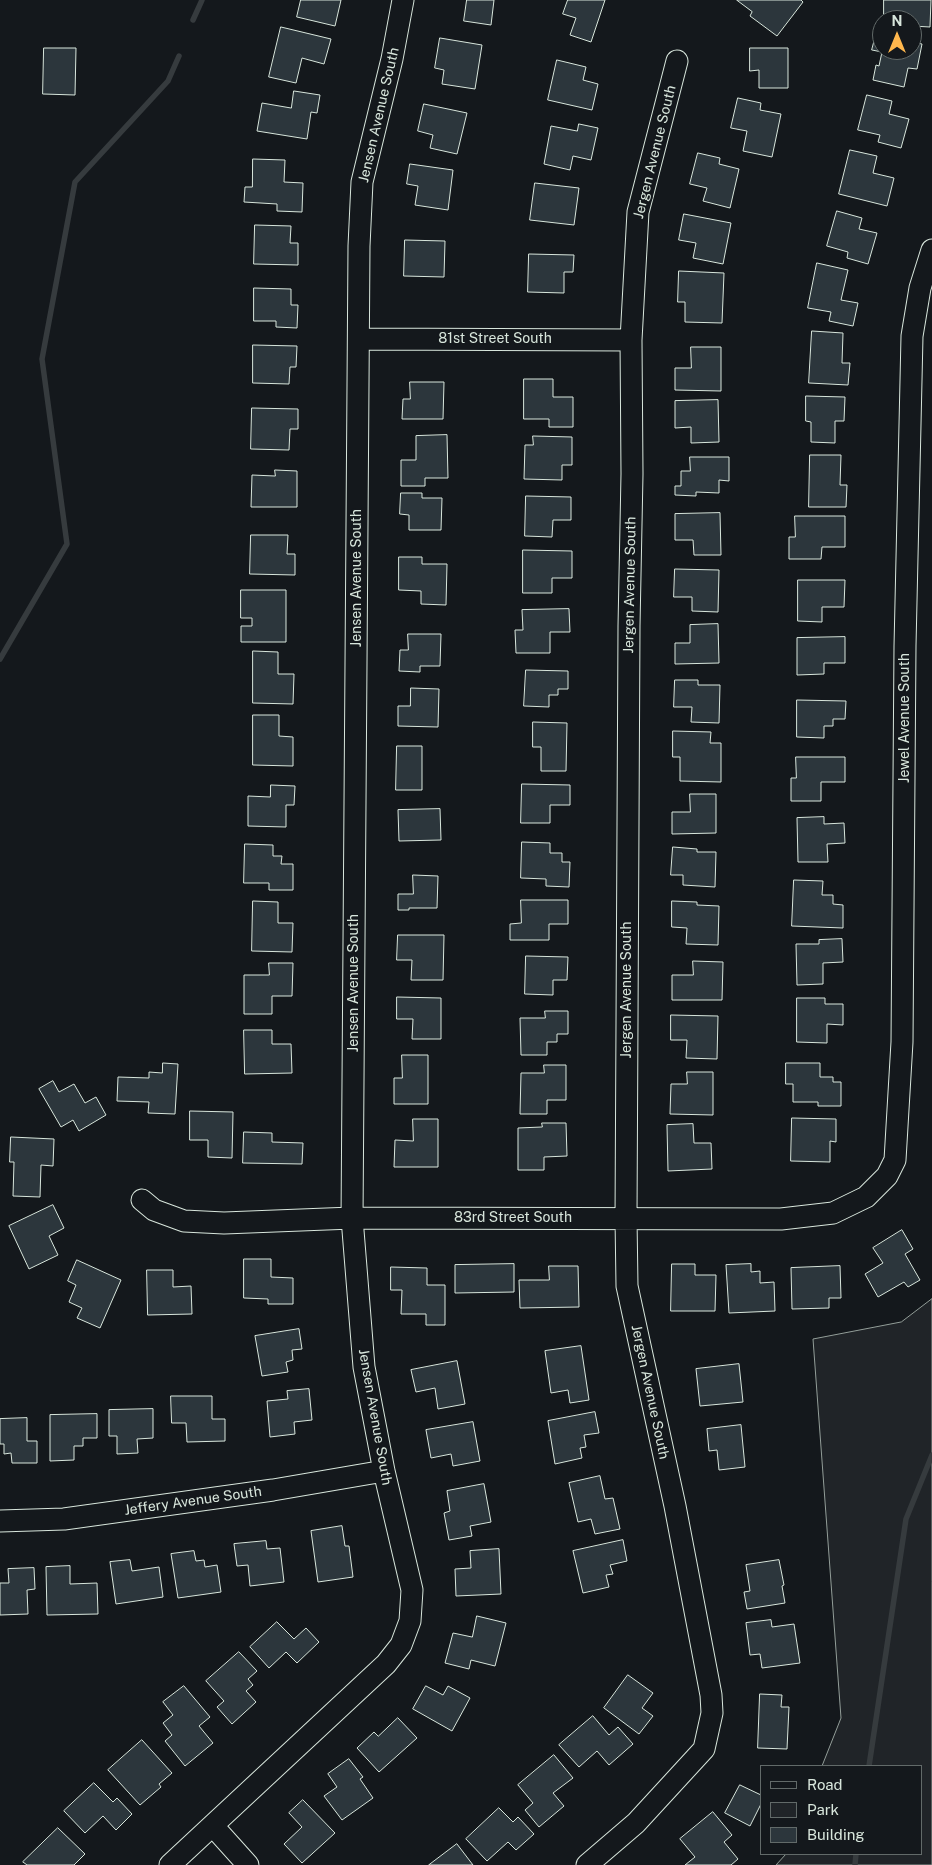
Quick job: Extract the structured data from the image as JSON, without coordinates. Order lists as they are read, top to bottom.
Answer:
{
  "streets": {
    "street": [
      "Jensen Avenue South",
      "Jergen Avenue South",
      "81st Street South",
      "Jewel Avenue South",
      "83rd Street South",
      "Jeffery Avenue South"
    ]
  },
  "crossings": [
    ["Jensen Avenue South", "81st Street South"],
    ["Jensen Avenue South", "83rd Street South"],
    ["Jensen Avenue South", "Jeffery Avenue South"],
    ["Jergen Avenue South", "81st Street South"],
    ["Jergen Avenue South", "83rd Street South"],
    ["Jewel Avenue South", "83rd Street South"]
  ],
  "legend": ["Road", "Park", "Building"],
  "north": "top"
}
